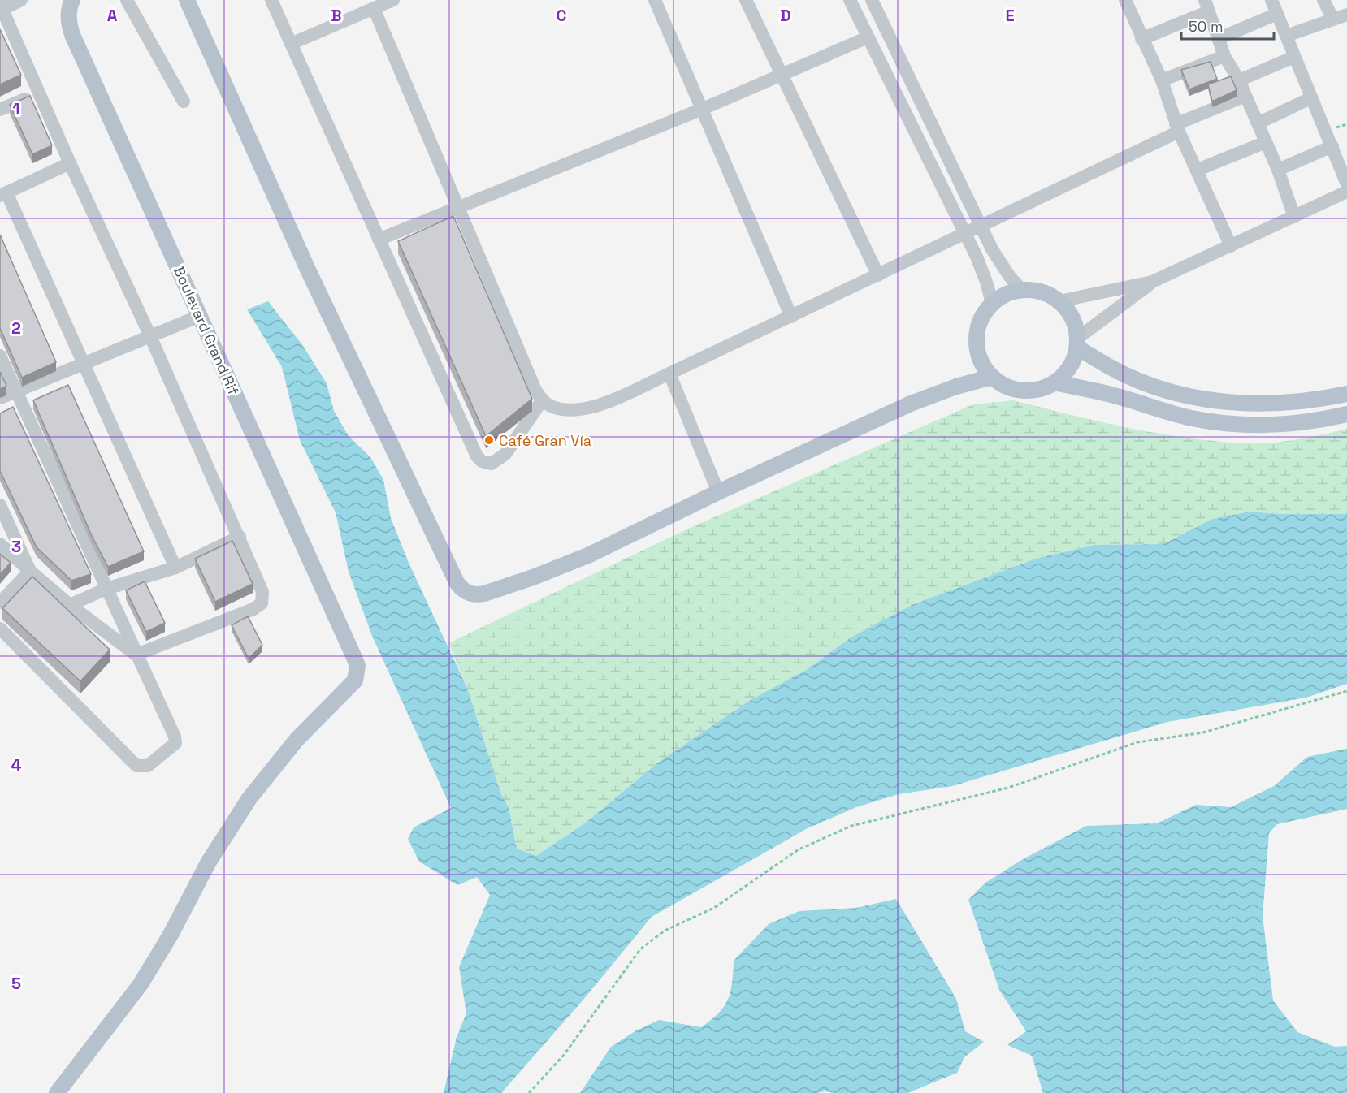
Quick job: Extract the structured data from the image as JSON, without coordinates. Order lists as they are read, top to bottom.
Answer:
{
  "streets": {
    "main road": ["Boulevard Grand Rif"]
  },
  "places": ["Café Gran Vía"],
  "scale_bar": "50 m",
  "grid": {
    "columns": [
      "A",
      "B",
      "C",
      "D",
      "E"
    ],
    "rows": [
      "1",
      "2",
      "3",
      "4",
      "5"
    ]
  }
}
